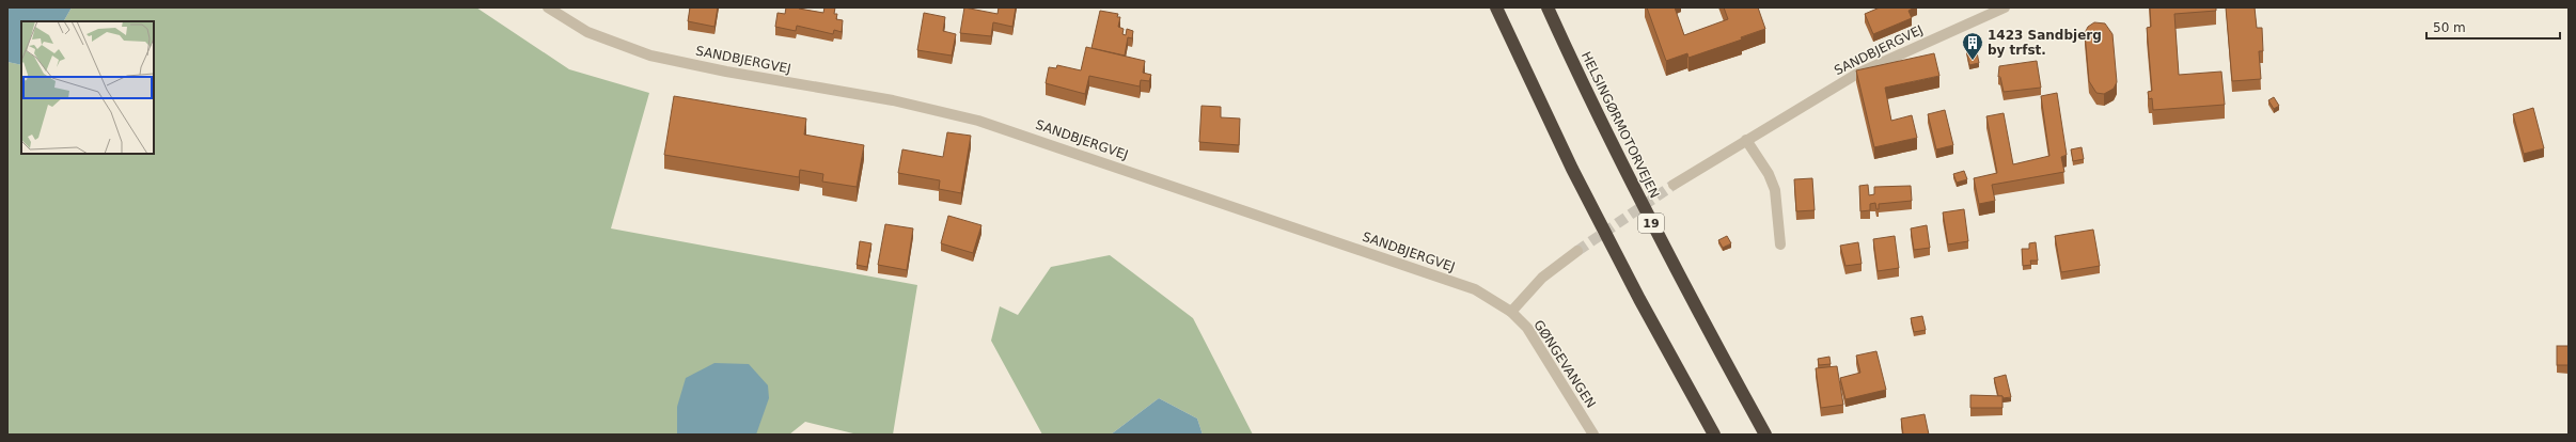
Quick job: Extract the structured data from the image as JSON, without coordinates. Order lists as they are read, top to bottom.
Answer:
{
  "streets": {
    "highway": ["HELSINGØRMOTORVEJEN", "19"],
    "street": ["SANDBJERGVEJ", "GØNGEVANGEN"]
  },
  "crossings": [
    ["SANDBJERGVEJ", "GØNGEVANGEN"]
  ],
  "places": {
    "building": ["1423 Sandbjerg by trfst."]
  },
  "scale_bar": "50 m"
}
